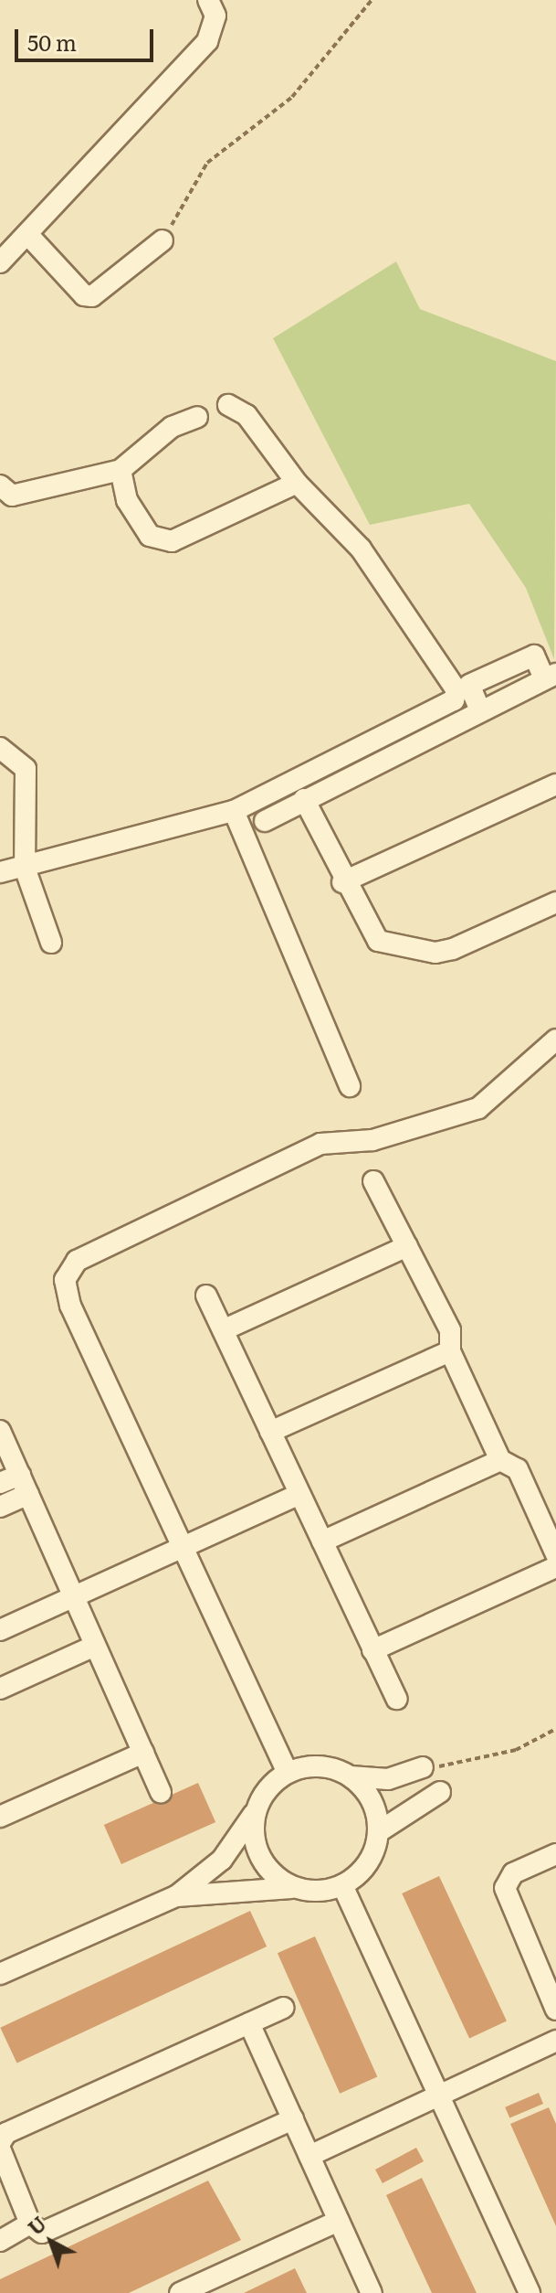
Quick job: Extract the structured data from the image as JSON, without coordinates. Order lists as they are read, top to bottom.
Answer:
{
  "scale_bar": "50 m",
  "north": "top left"
}
